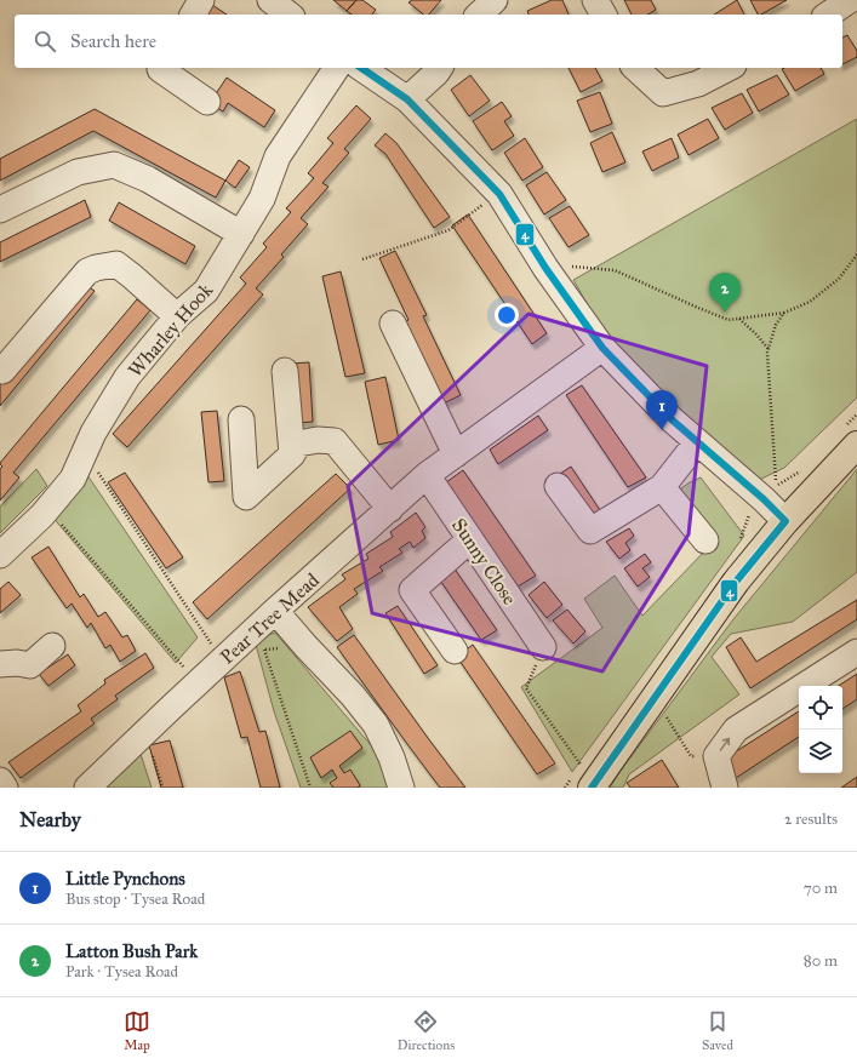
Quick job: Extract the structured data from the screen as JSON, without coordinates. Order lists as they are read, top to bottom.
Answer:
{
  "streets": {
    "street": ["Wharley Hook", "Sunny Close", "Pear Tree Mead"]
  },
  "crossings": [
    ["Sunny Close", "Pear Tree Mead"]
  ],
  "lines": ["transit line 4"],
  "page": {
    "search": "Search here",
    "pins": ["2", "1"],
    "heading": ["Nearby", "2 results"],
    "list": [
      {
        "mark": "1",
        "name": "Little Pynchons",
        "note": "Bus stop · Tysea Road",
        "value": "70 m"
      },
      {
        "mark": "2",
        "name": "Latton Bush Park",
        "note": "Park · Tysea Road",
        "value": "80 m"
      }
    ],
    "nav": ["Map", "Directions", "Saved"]
  }
}
